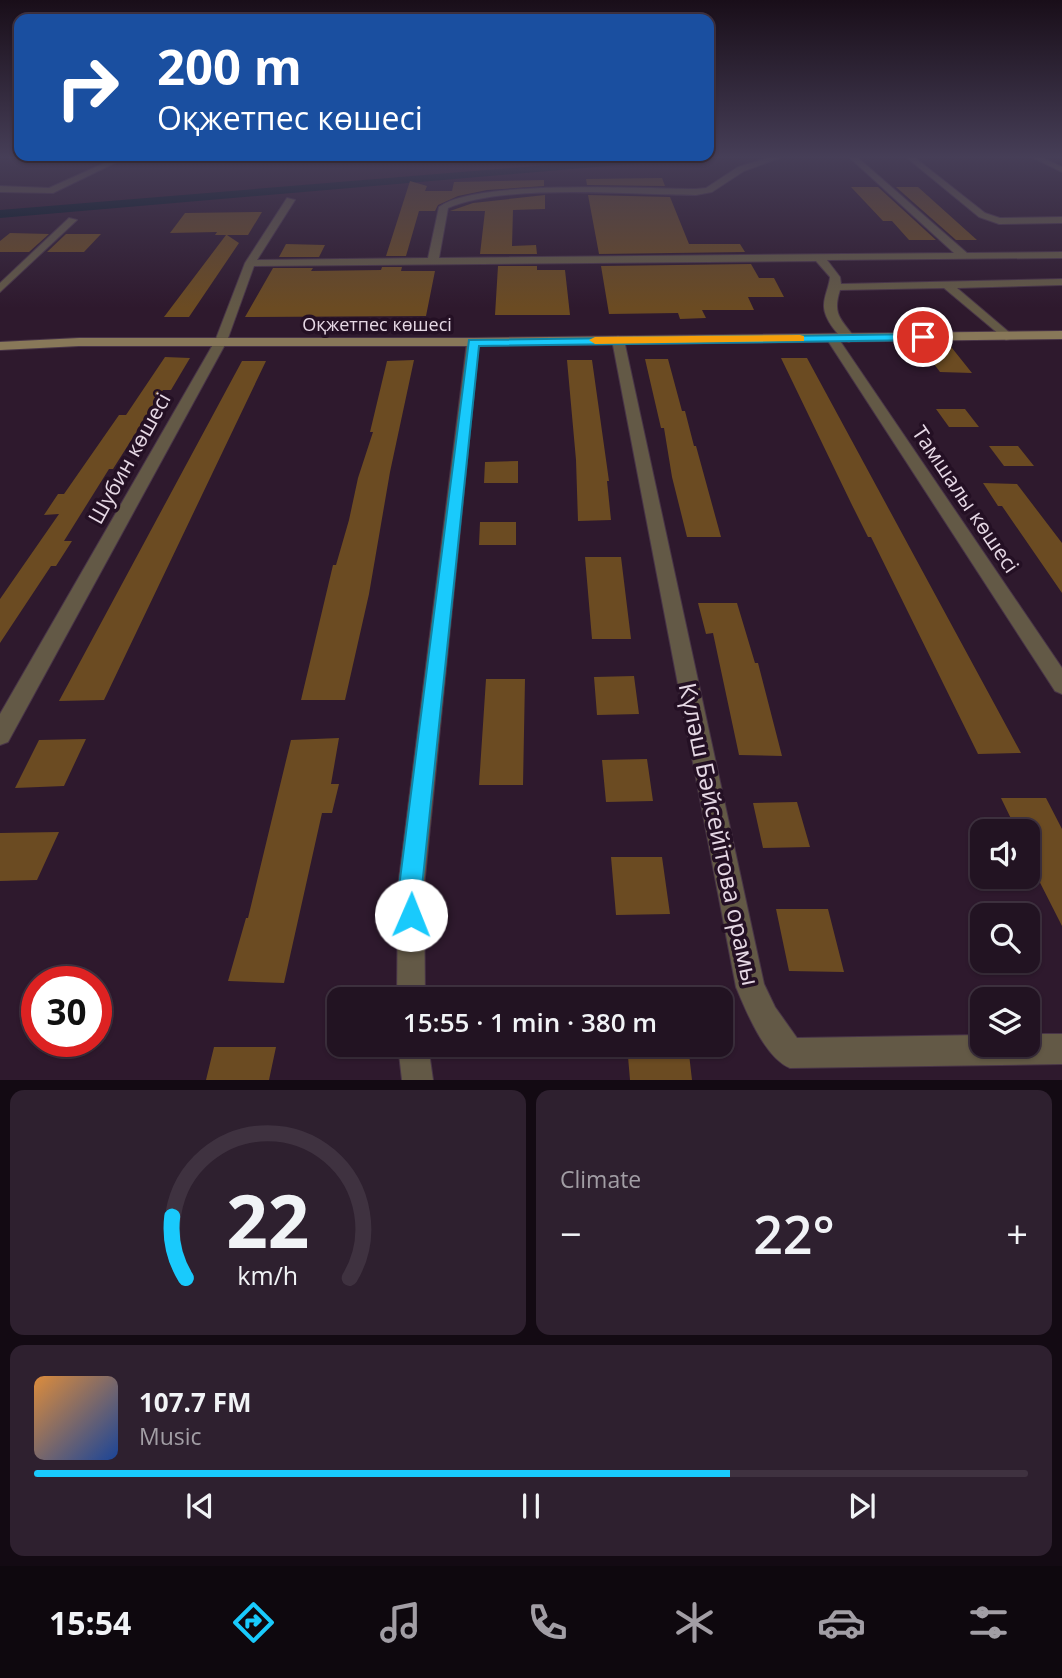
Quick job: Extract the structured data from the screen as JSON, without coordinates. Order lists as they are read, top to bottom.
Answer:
{
  "streets": {
    "street": [
      "Оқжетпес көшесі",
      "Шубин көшесі",
      "Тамшалы көшесі",
      "Күләш Бәйсейітова орамы"
    ]
  },
  "crossings": [
    ["Оқжетпес көшесі", "Шубин көшесі"],
    ["Оқжетпес көшесі", "Тамшалы көшесі"],
    ["Оқжетпес көшесі", "Күләш Бәйсейітова орамы"]
  ],
  "page": {
    "turn": ["200 m", "Оқжетпес көшесі"],
    "limit": "30",
    "trip": "15:55 · 1 min · 380 m",
    "tile": "Climate",
    "heat": ["−", "22°", "+"],
    "song": ["107.7 FM", "Music"],
    "tabs": "15:54",
    "gauge": ["22", "km/h"]
  }
}
